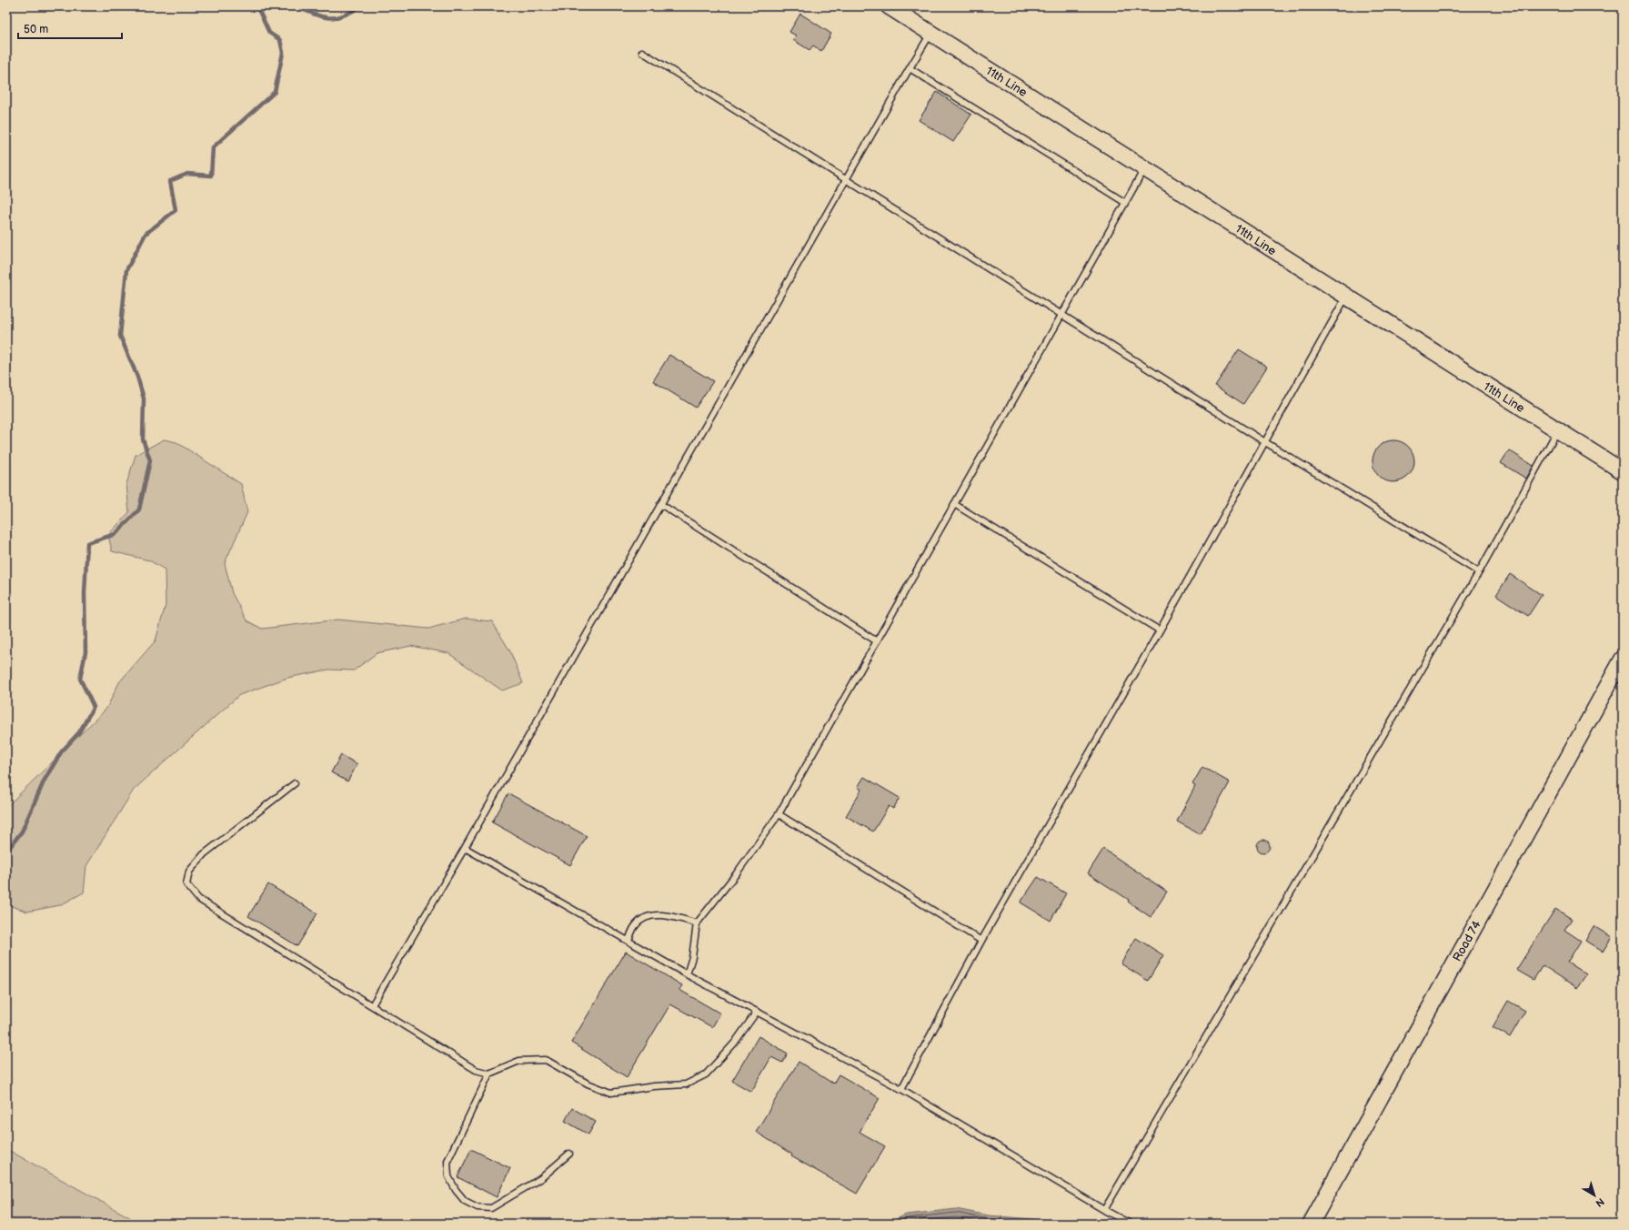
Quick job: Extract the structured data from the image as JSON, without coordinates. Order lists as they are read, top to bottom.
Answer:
{
  "streets": {
    "main road": ["11th Line", "Road 74"]
  },
  "scale_bar": "50 m",
  "north": "bottom right"
}
